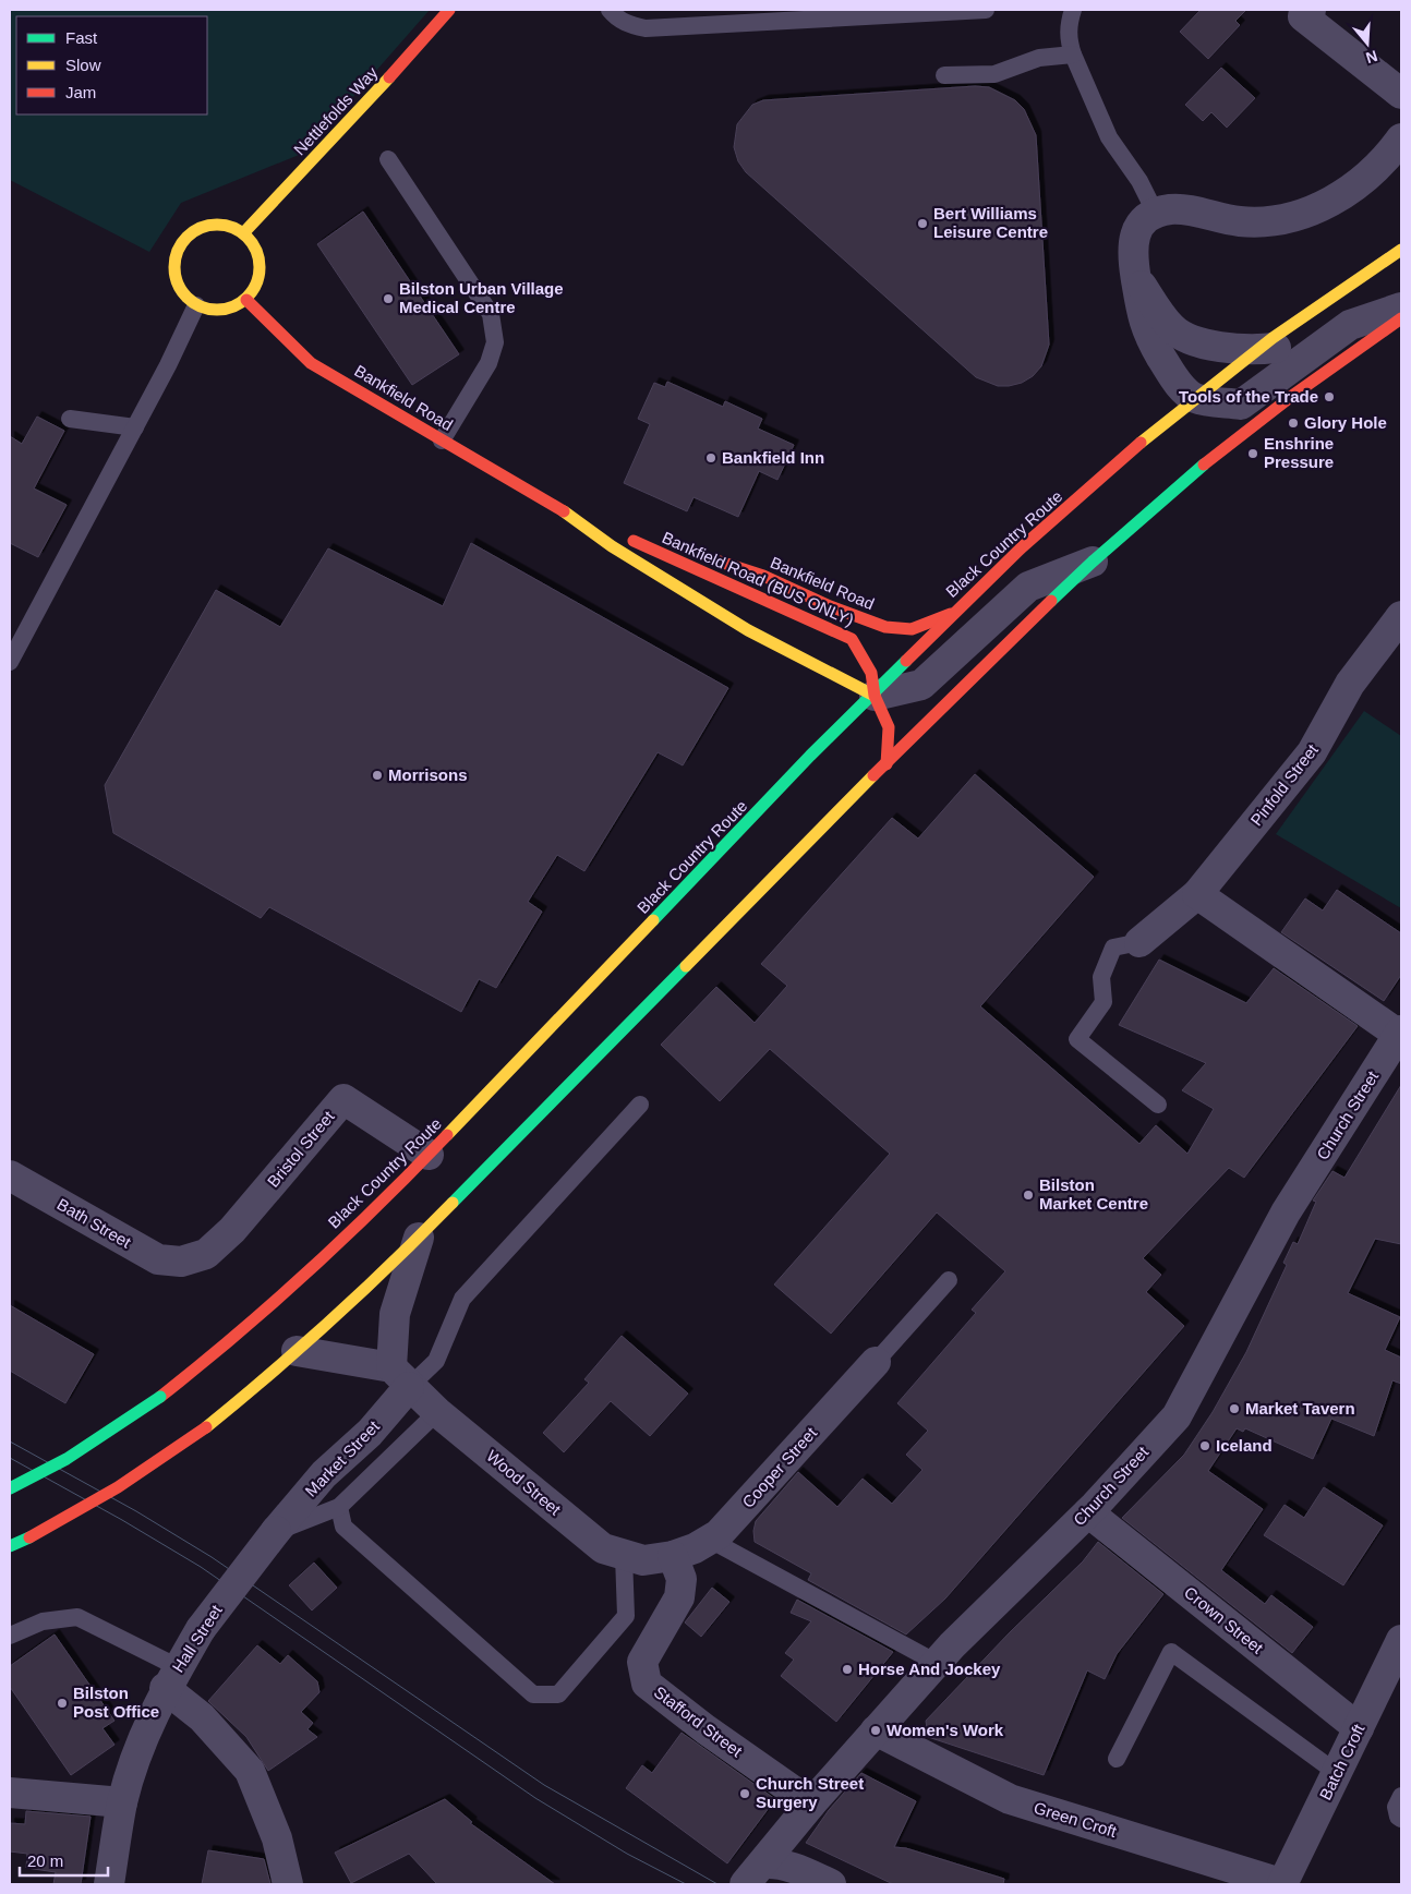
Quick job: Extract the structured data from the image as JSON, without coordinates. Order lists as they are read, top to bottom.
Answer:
{
  "streets": {
    "main road": [
      "Nettlefolds Way",
      "Bankfield Road",
      "Black Country Route",
      "Bankfield Road (BUS ONLY)"
    ],
    "street": [
      "Pinfold Street",
      "Church Street",
      "Bristol Street",
      "Bath Street",
      "Market Street",
      "Cooper Street",
      "Wood Street",
      "Crown Street",
      "Hall Street",
      "Stafford Street",
      "Batch Croft",
      "Green Croft"
    ]
  },
  "crossings": [
    ["Nettlefolds Way", "Bankfield Road"],
    ["Bankfield Road", "Black Country Route"],
    ["Bankfield Road", "Bankfield Road (BUS ONLY)"],
    ["Black Country Route", "Bankfield Road (BUS ONLY)"],
    ["Black Country Route", "Bristol Street"],
    ["Church Street", "Crown Street"],
    ["Church Street", "Stafford Street"],
    ["Church Street", "Green Croft"],
    ["Bristol Street", "Bath Street"],
    ["Market Street", "Wood Street"],
    ["Market Street", "Hall Street"],
    ["Cooper Street", "Wood Street"],
    ["Cooper Street", "Stafford Street"],
    ["Wood Street", "Stafford Street"],
    ["Crown Street", "Batch Croft"],
    ["Batch Croft", "Green Croft"]
  ],
  "places": [
    "Bert Williams Leisure Centre",
    "Bilston Urban Village Medical Centre",
    "Tools of the Trade",
    "Glory Hole",
    "Enshrine Pressure",
    "Bankfield Inn",
    "Morrisons",
    "Bilston Market Centre",
    "Market Tavern",
    "Iceland",
    "Horse And Jockey",
    "Bilston Post Office",
    "Women's Work",
    "Church Street Surgery"
  ],
  "legend": ["Fast", "Slow", "Jam"],
  "scale_bar": "20 m",
  "north": "bottom"
}
